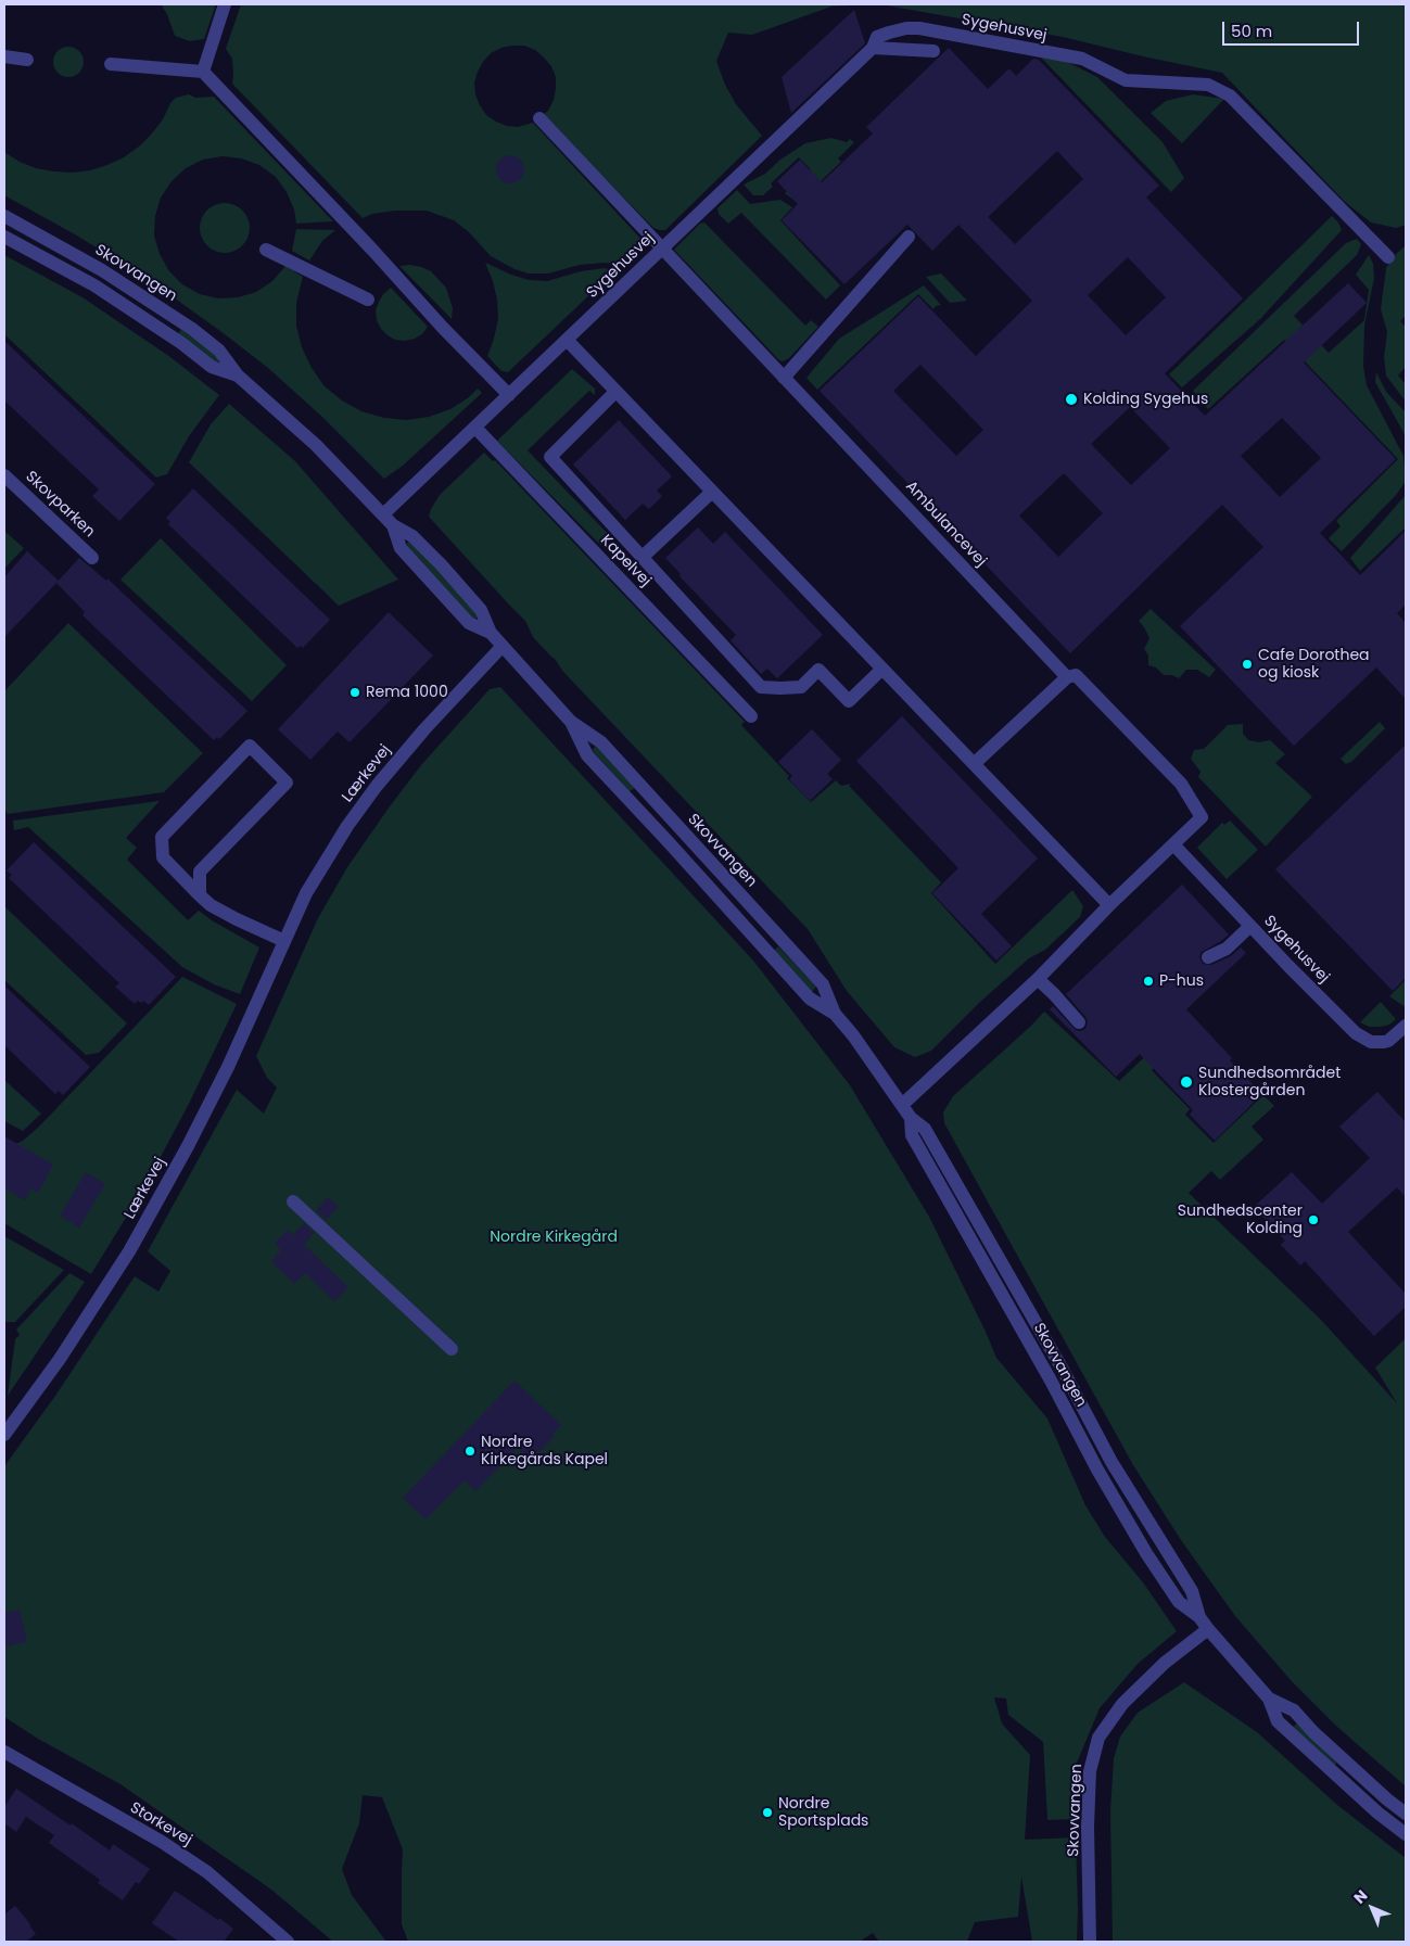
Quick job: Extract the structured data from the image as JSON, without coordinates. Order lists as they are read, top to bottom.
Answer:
{
  "streets": {
    "street": [
      "Sygehusvej",
      "Skovvangen",
      "Skovparken",
      "Ambulancevej",
      "Kapelvej",
      "Lærkevej",
      "Storkevej"
    ]
  },
  "crossings": [
    ["Sygehusvej", "Skovvangen"],
    ["Sygehusvej", "Ambulancevej"],
    ["Sygehusvej", "Kapelvej"],
    ["Skovvangen", "Lærkevej"]
  ],
  "parks": ["Nordre Kirkegård"],
  "places": [
    "Kolding Sygehus",
    "Cafe Dorothea og kiosk",
    "Rema 1000",
    "P-hus",
    "Sundhedsområdet Klostergården",
    "Sundhedscenter Kolding",
    "Nordre Kirkegårds Kapel",
    "Nordre Sportsplads"
  ],
  "scale_bar": "50 m",
  "north": "top left"
}
